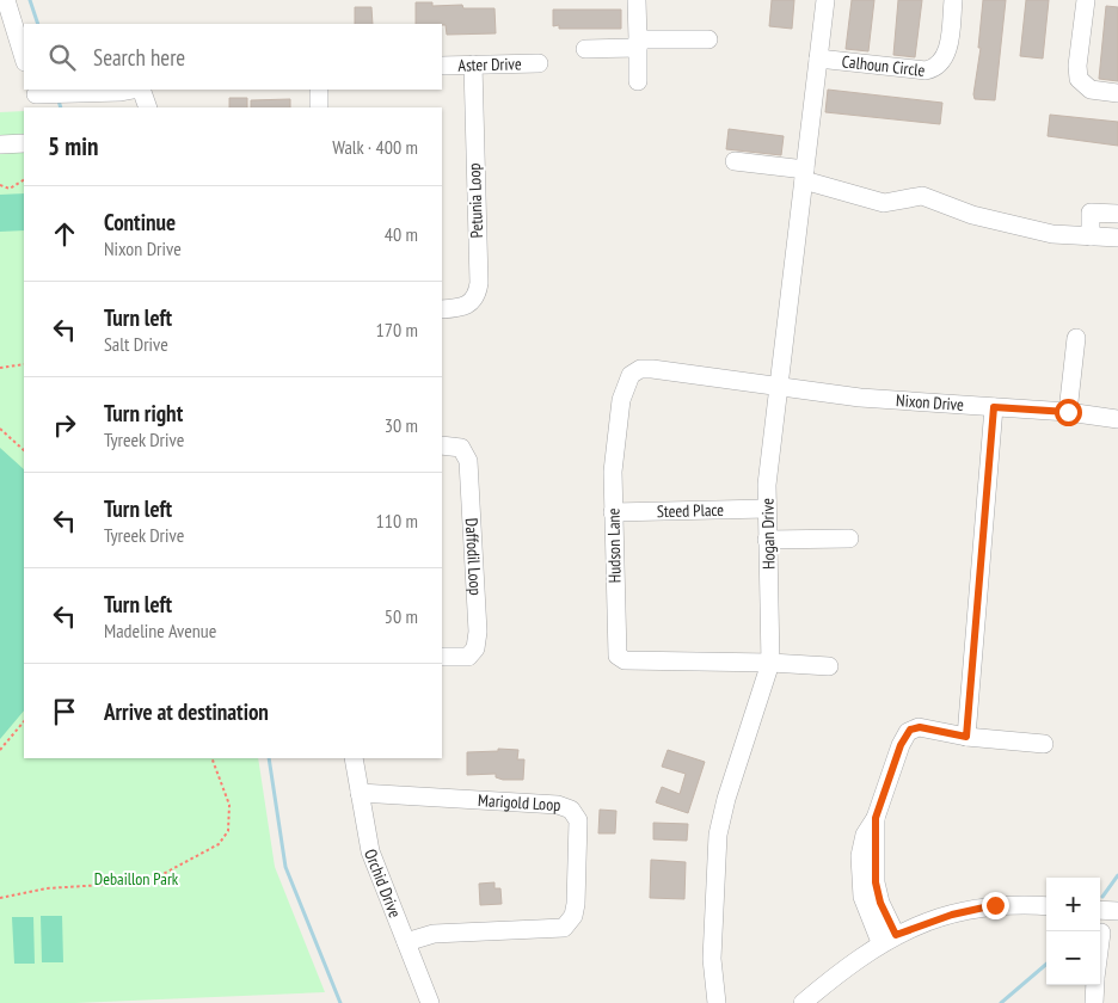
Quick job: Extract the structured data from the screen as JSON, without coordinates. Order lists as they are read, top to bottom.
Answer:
{
  "streets": {
    "street": [
      "Aster Drive",
      "Calhoun Circle",
      "Petunia Loop",
      "Nixon Drive",
      "Steed Place",
      "Hogan Drive",
      "Hudson Lane",
      "Daffodil Loop",
      "Marigold Loop",
      "Orchid Drive"
    ]
  },
  "crossings": [
    ["Aster Drive", "Petunia Loop"],
    ["Calhoun Circle", "Hogan Drive"],
    ["Nixon Drive", "Hogan Drive"],
    ["Nixon Drive", "Hudson Lane"],
    ["Steed Place", "Hogan Drive"],
    ["Steed Place", "Hudson Lane"],
    ["Hogan Drive", "Hudson Lane"],
    ["Marigold Loop", "Orchid Drive"]
  ],
  "parks": ["Debaillon Park"],
  "page": {
    "search": "Search here",
    "heading": ["5 min", "Walk · 400 m"],
    "list": [
      ["Continue", "Nixon Drive", "40 m"],
      ["Turn left", "Salt Drive", "170 m"],
      ["Turn right", "Tyreek Drive", "30 m"],
      ["Turn left", "Tyreek Drive", "110 m"],
      ["Turn left", "Madeline Avenue", "50 m"],
      "Arrive at destination"
    ],
    "map_buttons": ["+", "−"]
  }
}
